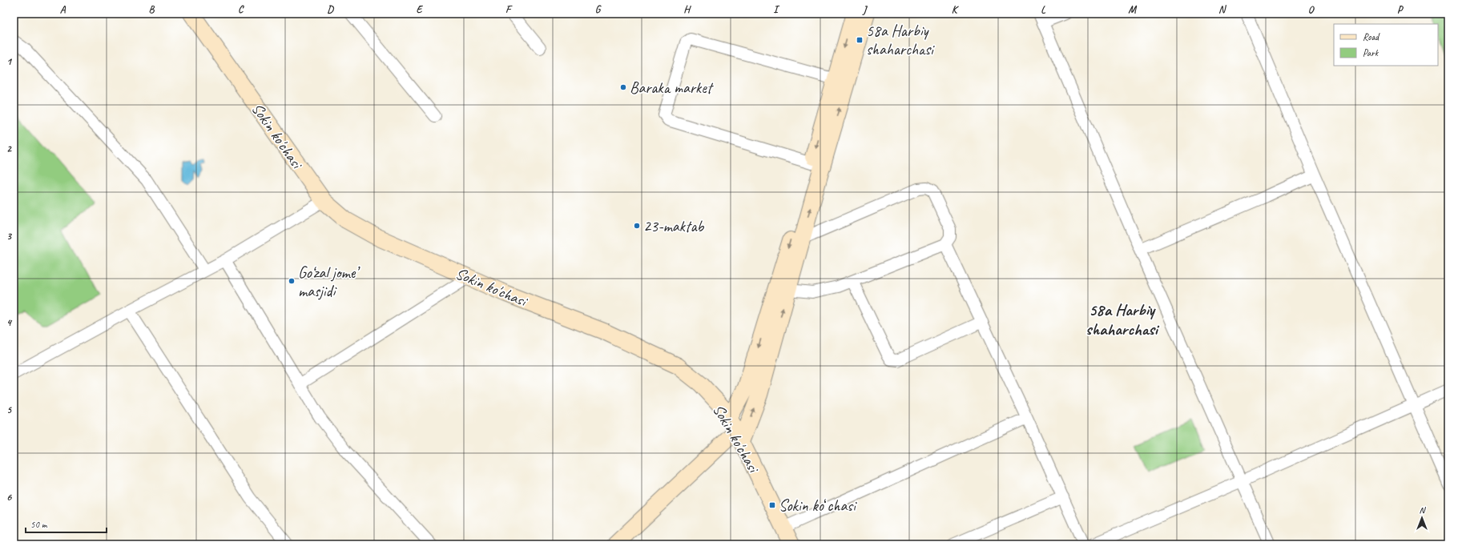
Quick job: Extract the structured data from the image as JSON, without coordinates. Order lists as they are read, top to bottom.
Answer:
{
  "streets": {
    "street": ["Sokin ko'chasi"]
  },
  "districts": ["58a Harbiy shaharchasi"],
  "places": {
    "transit": ["58a Harbiy shaharchasi", "Sokin koʻchasi"],
    "other": ["Baraka market", "23-maktab", "Go‘zal jome’ masjidi"]
  },
  "legend": ["Road", "Park"],
  "scale_bar": "50 m",
  "north": "top",
  "grid": {
    "columns": [
      "A",
      "B",
      "C",
      "D",
      "E",
      "F",
      "G",
      "H",
      "I",
      "J",
      "K",
      "L",
      "M",
      "N",
      "O",
      "P"
    ],
    "rows": [
      "1",
      "2",
      "3",
      "4",
      "5",
      "6"
    ]
  }
}
